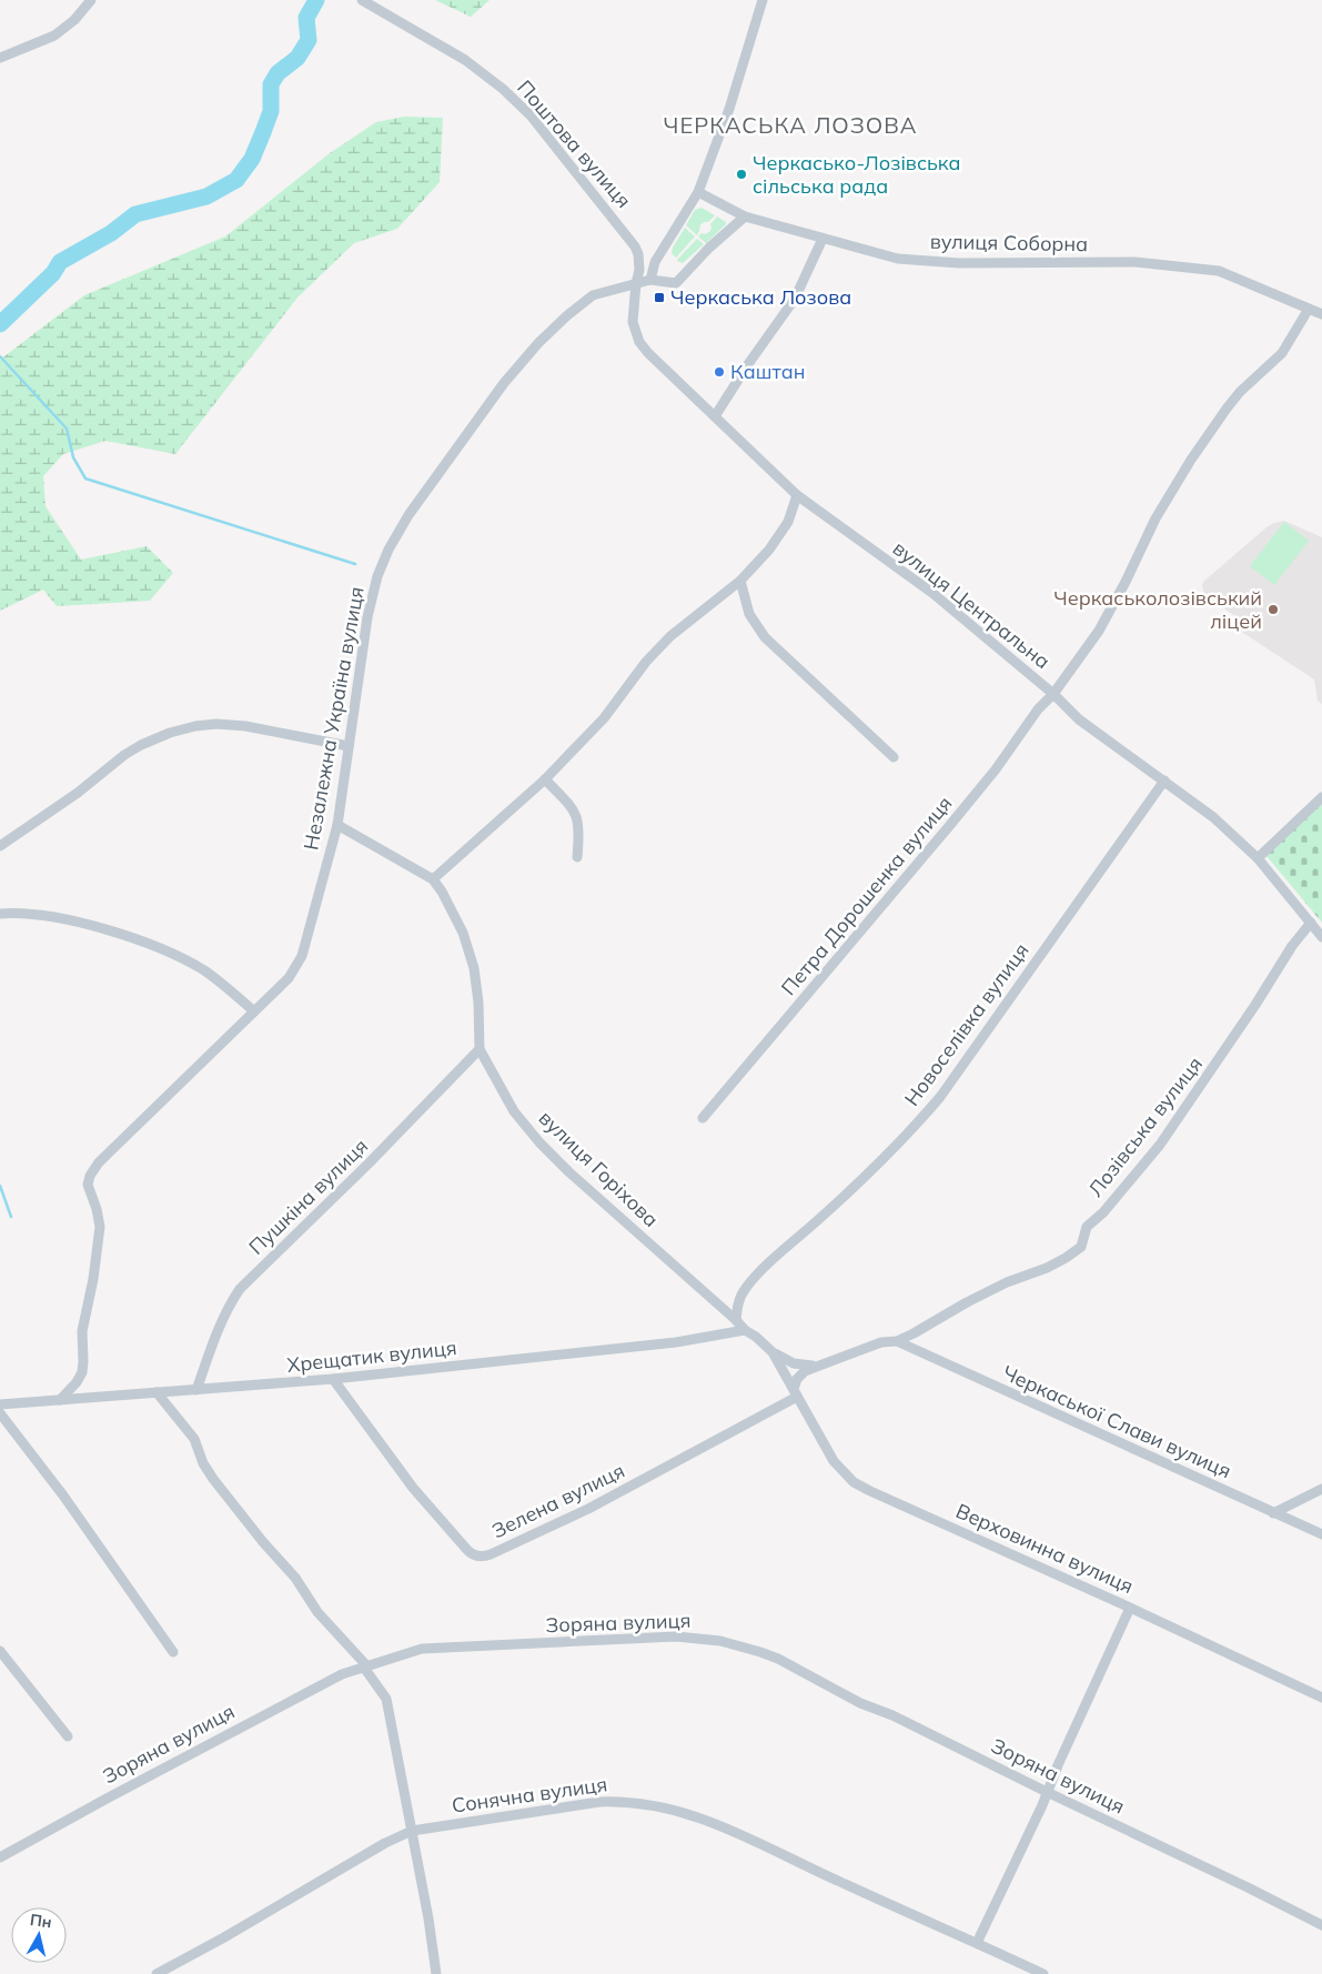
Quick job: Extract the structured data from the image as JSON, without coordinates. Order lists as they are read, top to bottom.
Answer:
{
  "streets": {
    "street": [
      "Поштова вулиця",
      "вулиця Соборна",
      "вулиця Центральна",
      "Незалежна Україна вулиця",
      "Петра Дорошенка вулиця",
      "Новоселівка вулиця",
      "Лозівська вулиця",
      "вулиця Горіхова",
      "Пушкіна вулиця",
      "Хрещатик вулиця",
      "Черкаської Слави вулиця",
      "Зелена вулиця",
      "Верховинна вулиця",
      "Зоряна вулиця",
      "Сонячна вулиця"
    ]
  },
  "crossings": [
    ["Поштова вулиця", "вулиця Центральна"],
    ["Поштова вулиця", "Незалежна Україна вулиця"],
    ["вулиця Соборна", "Незалежна Україна вулиця"],
    ["вулиця Соборна", "Петра Дорошенка вулиця"],
    ["вулиця Центральна", "Незалежна Україна вулиця"],
    ["вулиця Центральна", "Петра Дорошенка вулиця"],
    ["вулиця Центральна", "Новоселівка вулиця"],
    ["вулиця Центральна", "Лозівська вулиця"],
    ["Незалежна Україна вулиця", "вулиця Горіхова"],
    ["Незалежна Україна вулиця", "Хрещатик вулиця"],
    ["Новоселівка вулиця", "вулиця Горіхова"],
    ["Лозівська вулиця", "вулиця Горіхова"],
    ["Лозівська вулиця", "Черкаської Слави вулиця"],
    ["Лозівська вулиця", "Зелена вулиця"],
    ["Лозівська вулиця", "Верховинна вулиця"],
    ["вулиця Горіхова", "Пушкіна вулиця"],
    ["вулиця Горіхова", "Хрещатик вулиця"],
    ["вулиця Горіхова", "Зелена вулиця"],
    ["вулиця Горіхова", "Верховинна вулиця"],
    ["Пушкіна вулиця", "Хрещатик вулиця"],
    ["Хрещатик вулиця", "Зелена вулиця"],
    ["Зелена вулиця", "Верховинна вулиця"]
  ],
  "districts": ["ЧЕРКАСЬКА ЛОЗОВА"],
  "places": {
    "other": ["Черкасько-Лозівська сільська рада", "Каштан", "Черкаськолозівський ліцей"],
    "transit": ["Черкаська Лозова"]
  },
  "north": "top"
}
